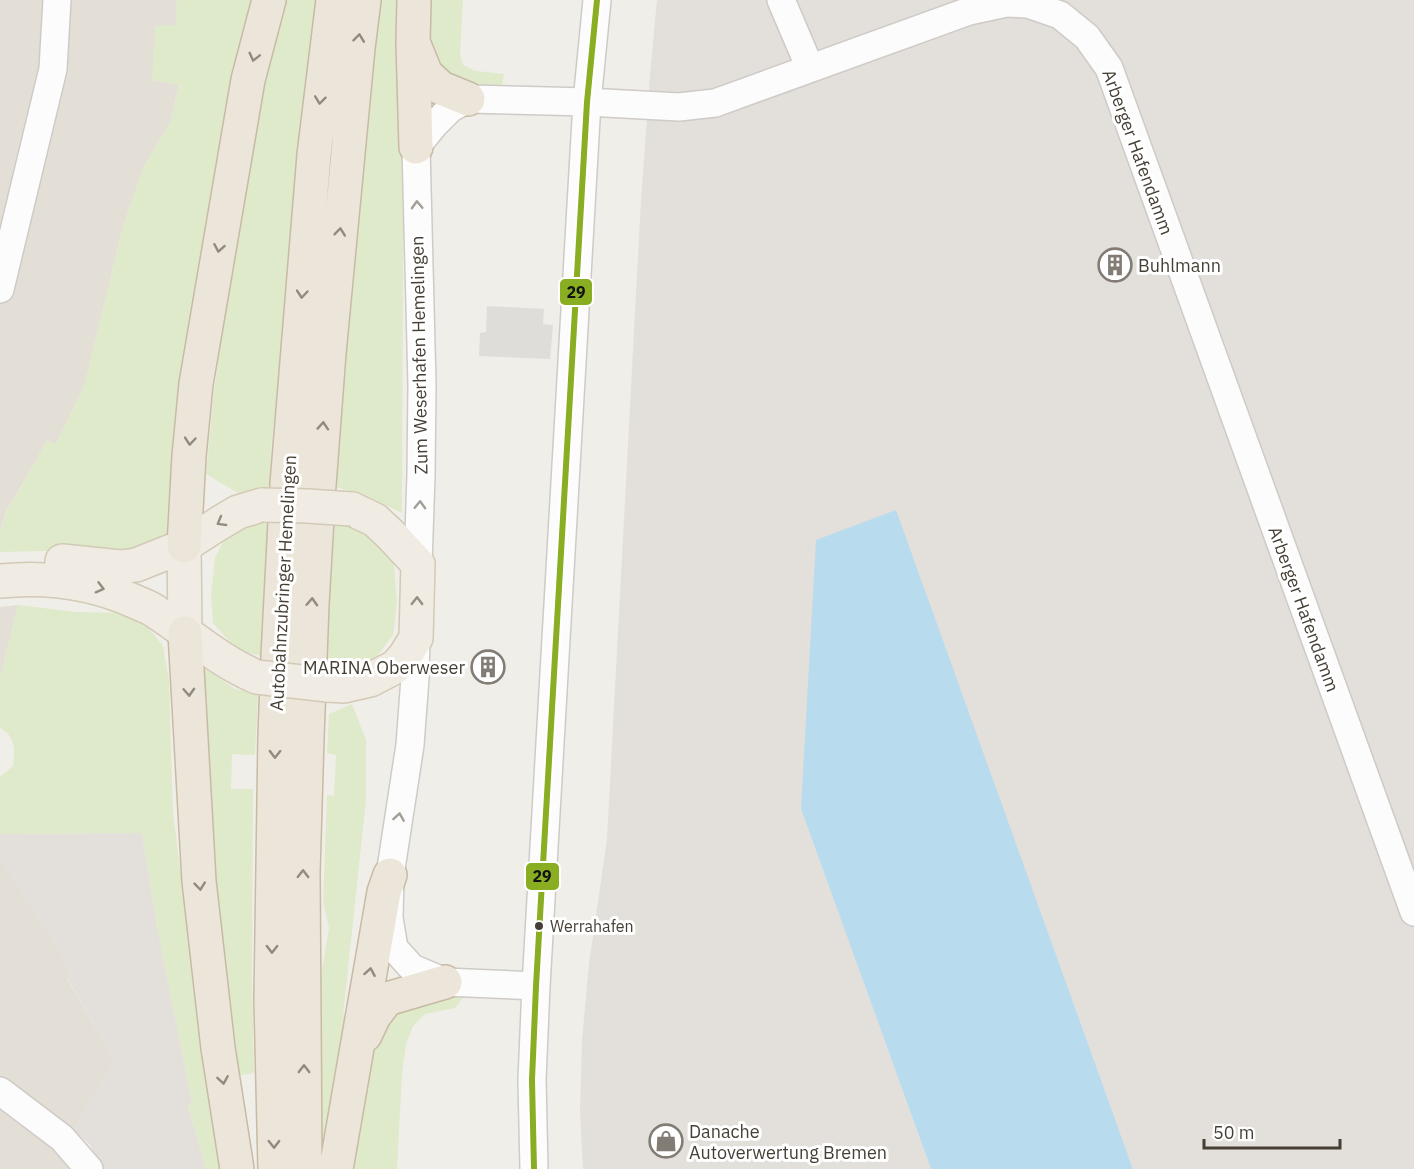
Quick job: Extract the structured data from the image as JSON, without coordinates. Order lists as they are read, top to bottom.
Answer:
{
  "streets": {
    "highway": ["Autobahnzubringer Hemelingen"],
    "street": ["Arberger Hafendamm", "Zum Weserhafen Hemelingen"]
  },
  "places": {
    "building": ["Buhlmann", "MARINA Oberweser"],
    "other": ["Werrahafen"],
    "shop": ["Danache Autoverwertung Bremen"]
  },
  "lines": ["transit line 29"],
  "scale_bar": "50 m"
}
